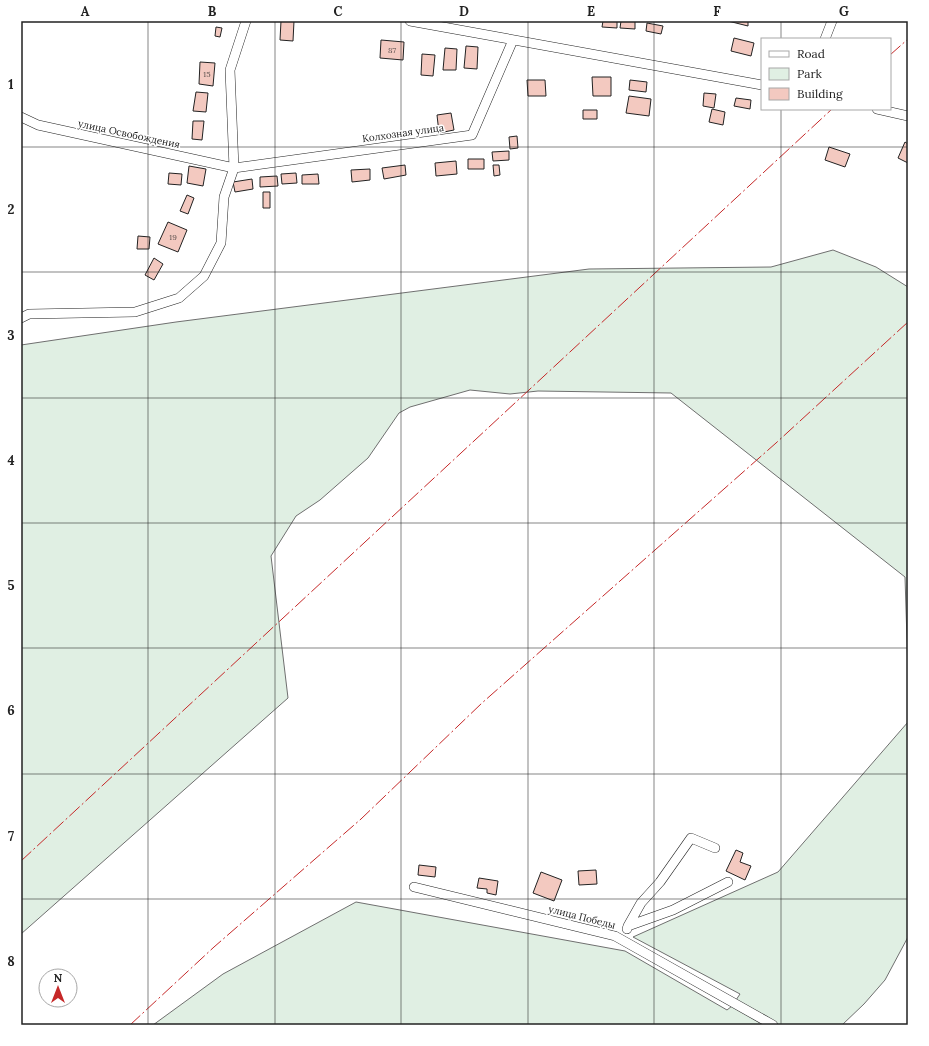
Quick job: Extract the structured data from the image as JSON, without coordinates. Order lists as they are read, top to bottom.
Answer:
{
  "streets": {
    "street": ["Колхозная улица", "улица Освобождения", "улица Победы"]
  },
  "crossings": [
    ["Колхозная улица", "улица Освобождения"]
  ],
  "house_numbers": ["87", "15", "19"],
  "legend": ["Road", "Park", "Building"],
  "north": "top",
  "grid": {
    "columns": [
      "A",
      "B",
      "C",
      "D",
      "E",
      "F",
      "G"
    ],
    "rows": [
      "1",
      "2",
      "3",
      "4",
      "5",
      "6",
      "7",
      "8"
    ]
  }
}
